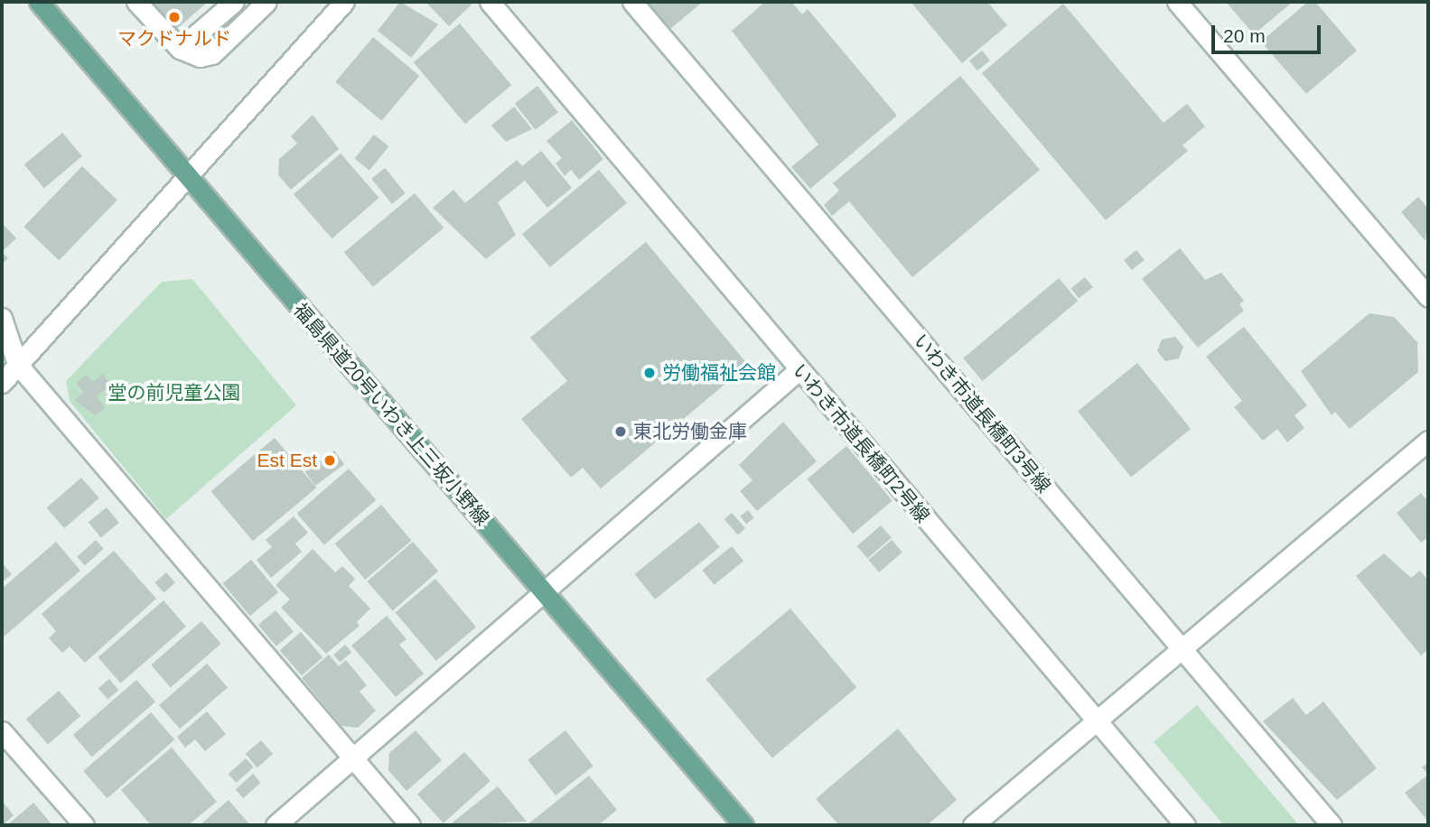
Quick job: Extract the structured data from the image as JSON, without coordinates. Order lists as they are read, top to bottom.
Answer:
{
  "streets": {
    "main road": ["福島県道20号いわき上三坂小野線"],
    "street": ["いわき市道長橋町3号線", "いわき市道長橋町2号線"]
  },
  "parks": ["堂の前児童公園"],
  "places": [
    "マクドナルド",
    "労働福祉会館",
    "東北労働金庫",
    "Est Est"
  ],
  "scale_bar": "20 m"
}
